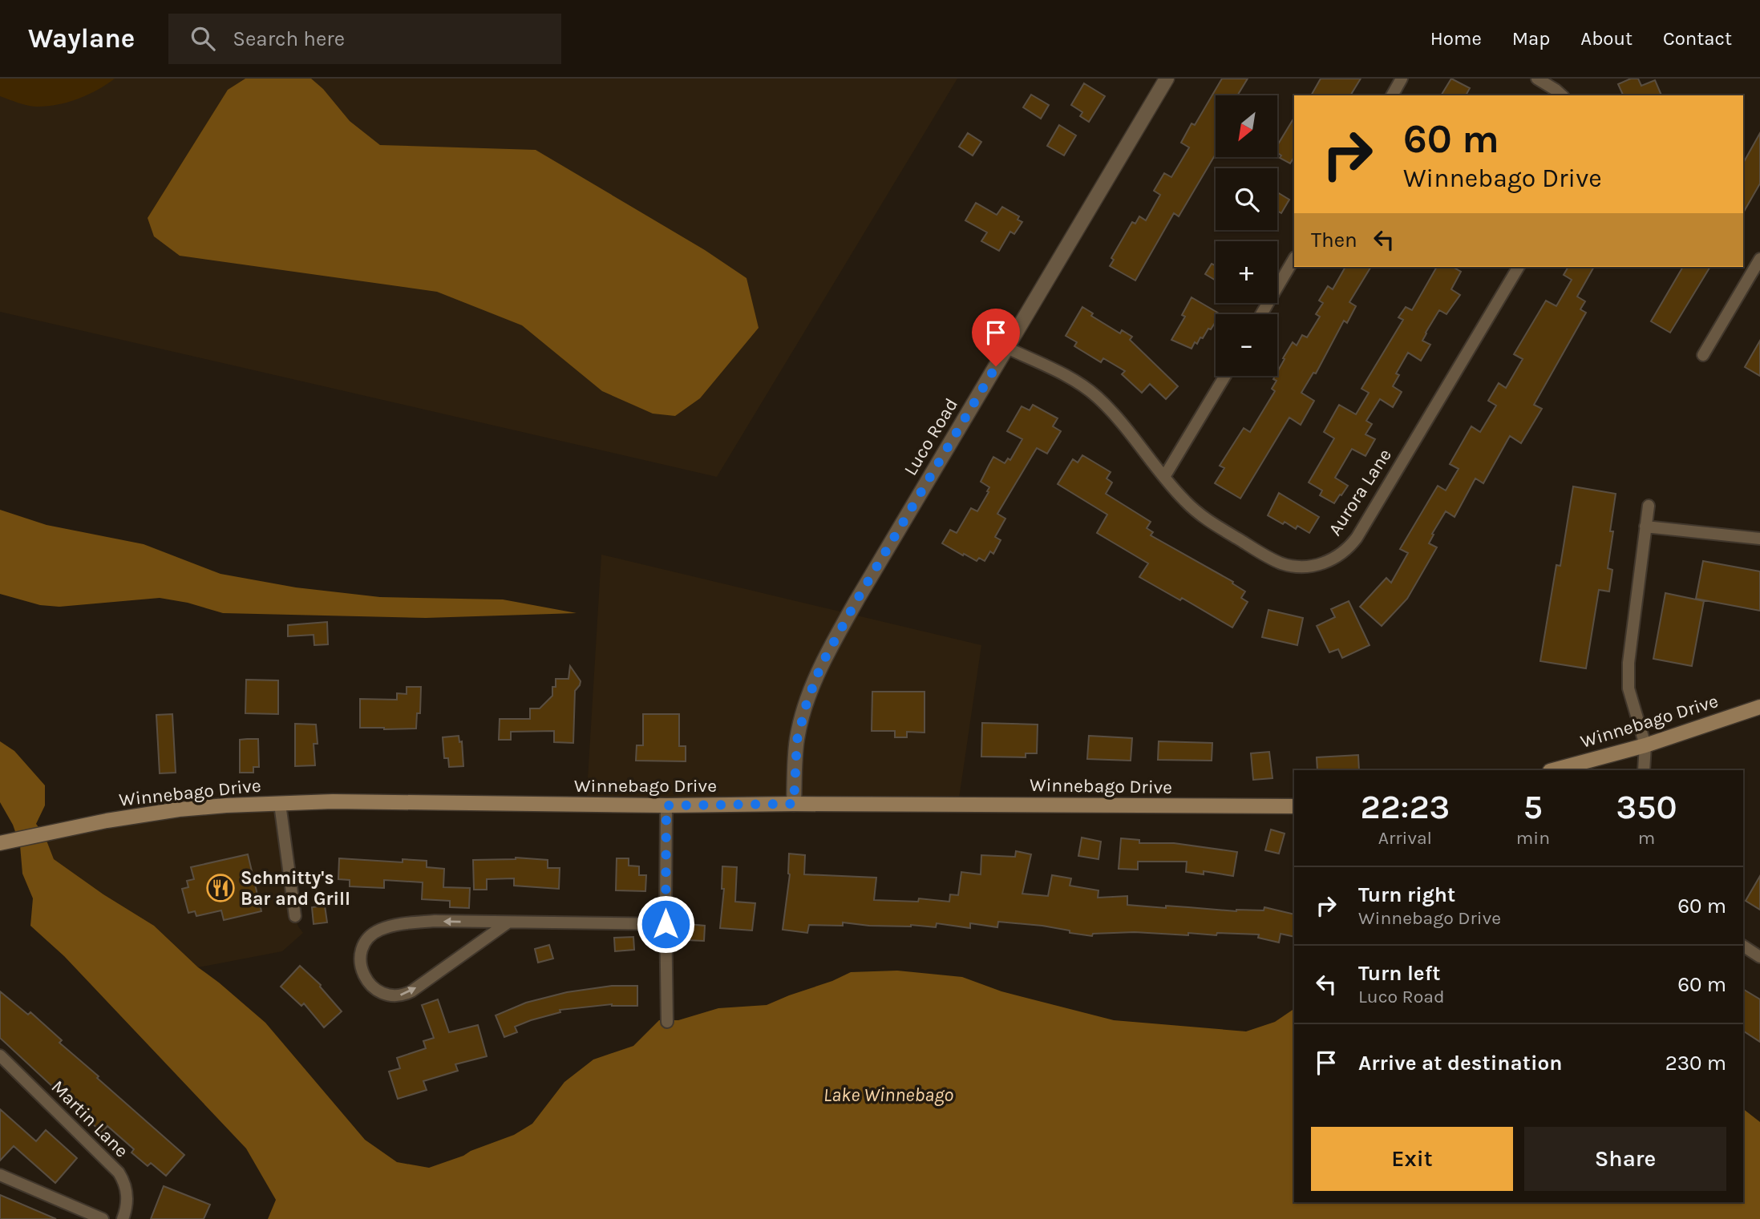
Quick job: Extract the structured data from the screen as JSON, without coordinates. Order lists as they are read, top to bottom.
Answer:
{
  "streets": {
    "main road": ["Winnebago Drive"],
    "street": ["Luco Road", "Aurora Lane", "Martin Lane"]
  },
  "crossings": [
    ["Luco Road", "Aurora Lane"],
    ["Luco Road", "Winnebago Drive"]
  ],
  "water": ["Lake Winnebago"],
  "places": {
    "restaurant": ["Schmitty's Bar and Grill"]
  },
  "north": "bottom left",
  "page": {
    "header": "Waylane",
    "search": "Search here",
    "nav": [
      "Home",
      "Map",
      "About",
      "Contact"
    ],
    "map_buttons": ["+", "−"],
    "turn": ["60 m", "Winnebago Drive"],
    "then": "Then",
    "eta": [
      "22:23",
      "Arrival",
      "5",
      "min",
      "350",
      "m"
    ],
    "list": [
      {
        "name": "Turn right",
        "note": "Winnebago Drive",
        "value": "60 m"
      },
      {
        "name": "Turn left",
        "note": "Luco Road",
        "value": "60 m"
      },
      {
        "name": "Arrive at destination",
        "value": "230 m"
      }
    ],
    "buttons": ["Exit", "Share"]
  }
}
